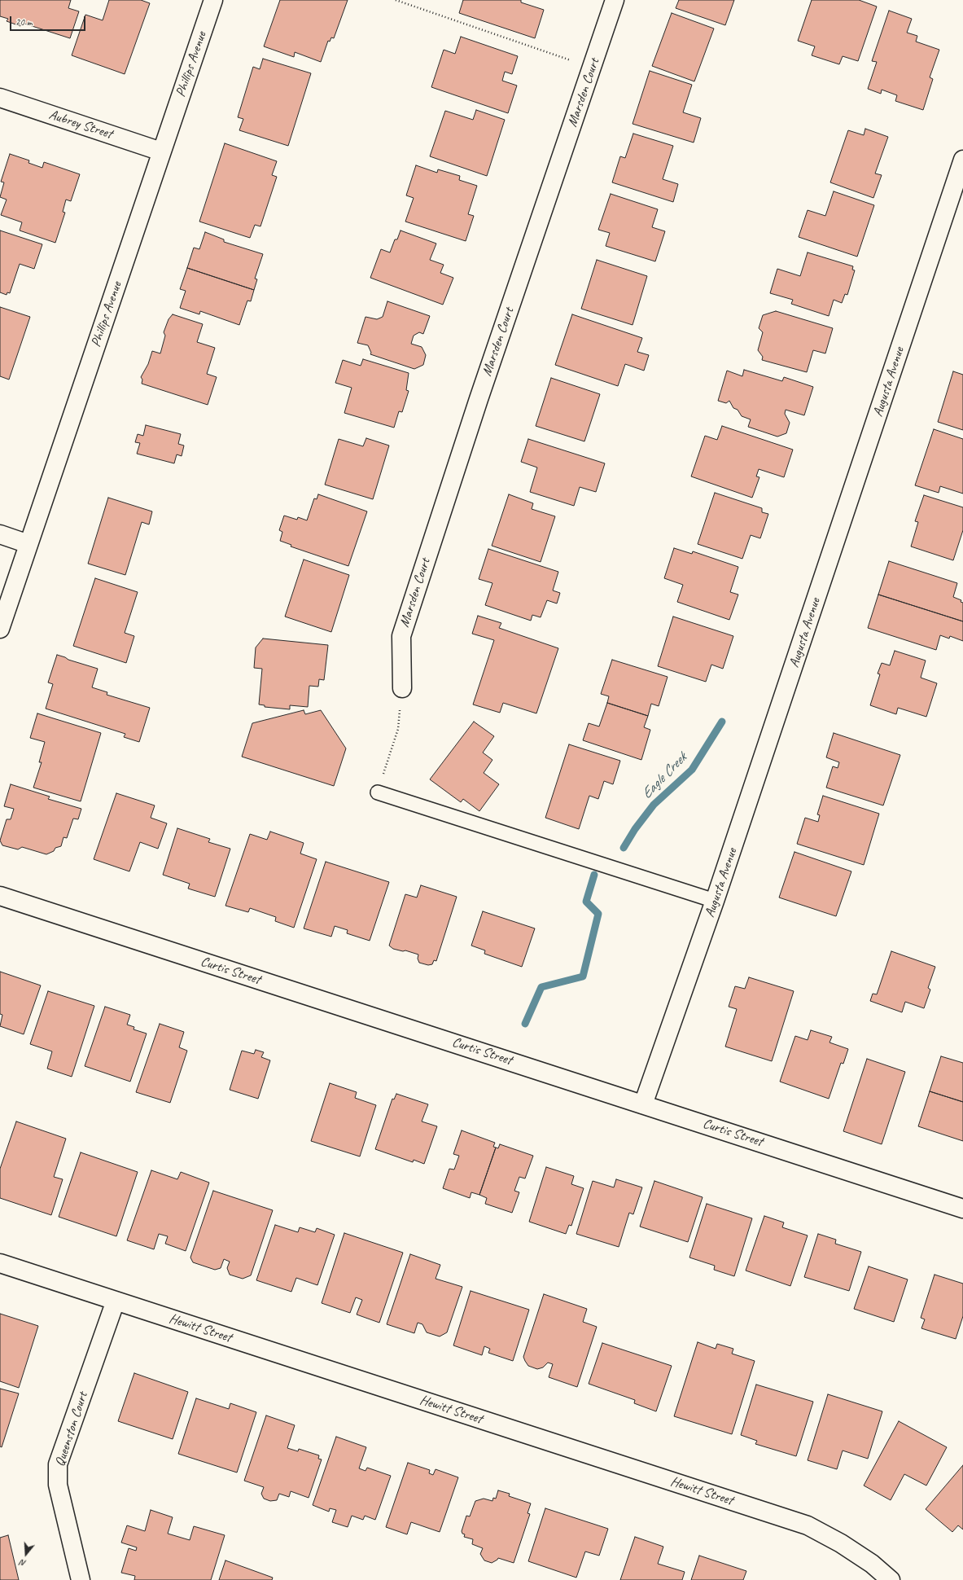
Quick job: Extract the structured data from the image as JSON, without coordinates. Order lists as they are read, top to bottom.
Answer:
{
  "streets": {
    "street": [
      "Phillips Avenue",
      "Marsden Court",
      "Aubrey Street",
      "Augusta Avenue",
      "Curtis Street",
      "Hewitt Street",
      "Queenston Court"
    ]
  },
  "crossings": [
    ["Phillips Avenue", "Aubrey Street"],
    ["Augusta Avenue", "Curtis Street"],
    ["Hewitt Street", "Queenston Court"]
  ],
  "water": ["Eagle Creek"],
  "scale_bar": "20 m",
  "north": "bottom"
}
